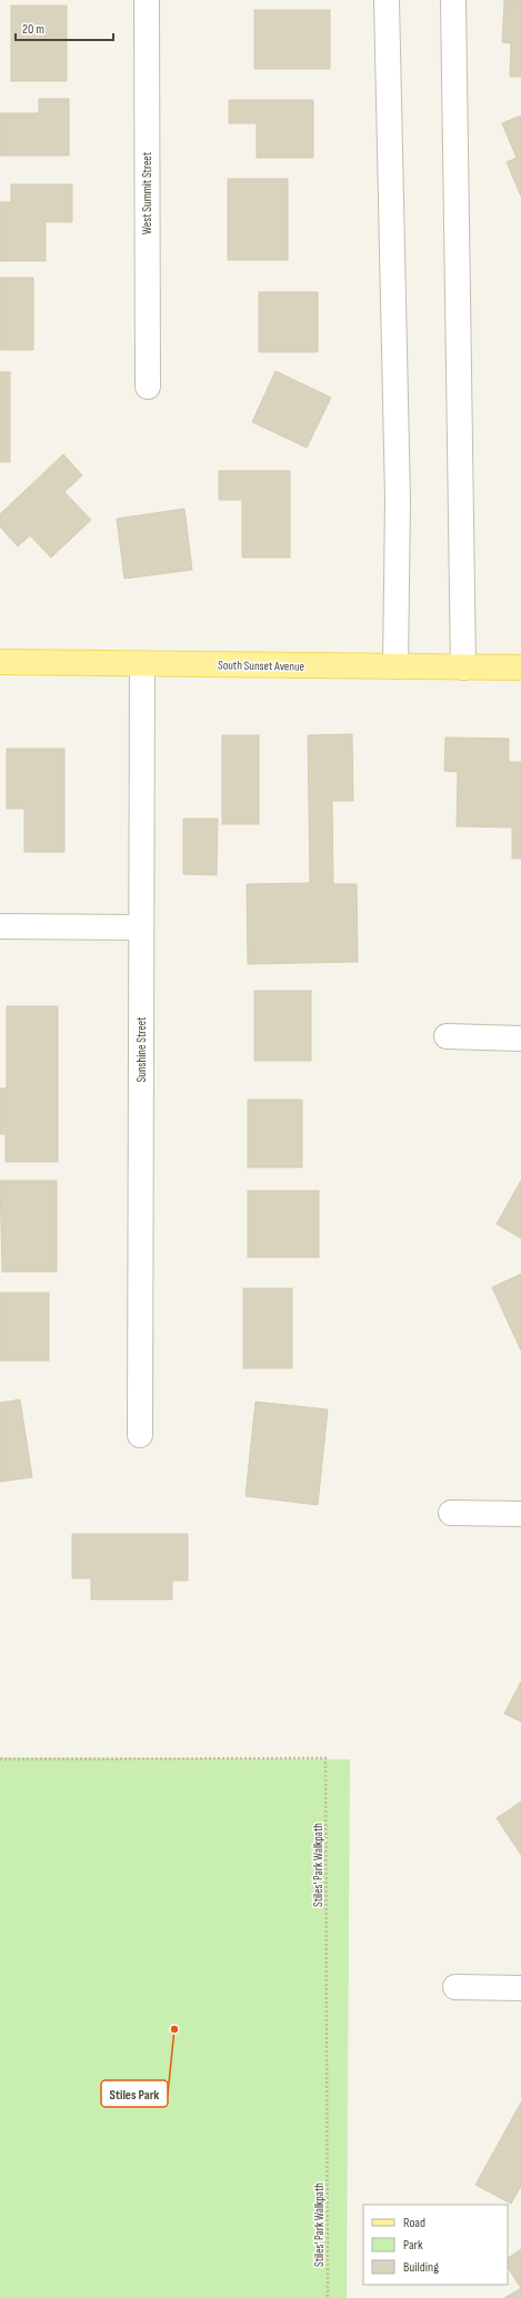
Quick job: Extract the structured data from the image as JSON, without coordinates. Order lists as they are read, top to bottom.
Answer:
{
  "streets": {
    "main road": ["South Sunset Avenue"],
    "street": ["West Summit Street", "Sunshine Street"],
    "path": ["Stiles' Park Walkpath"]
  },
  "crossings": [
    ["South Sunset Avenue", "Sunshine Street"]
  ],
  "places": ["Stiles Park"],
  "legend": ["Road", "Park", "Building"],
  "scale_bar": "20 m"
}
